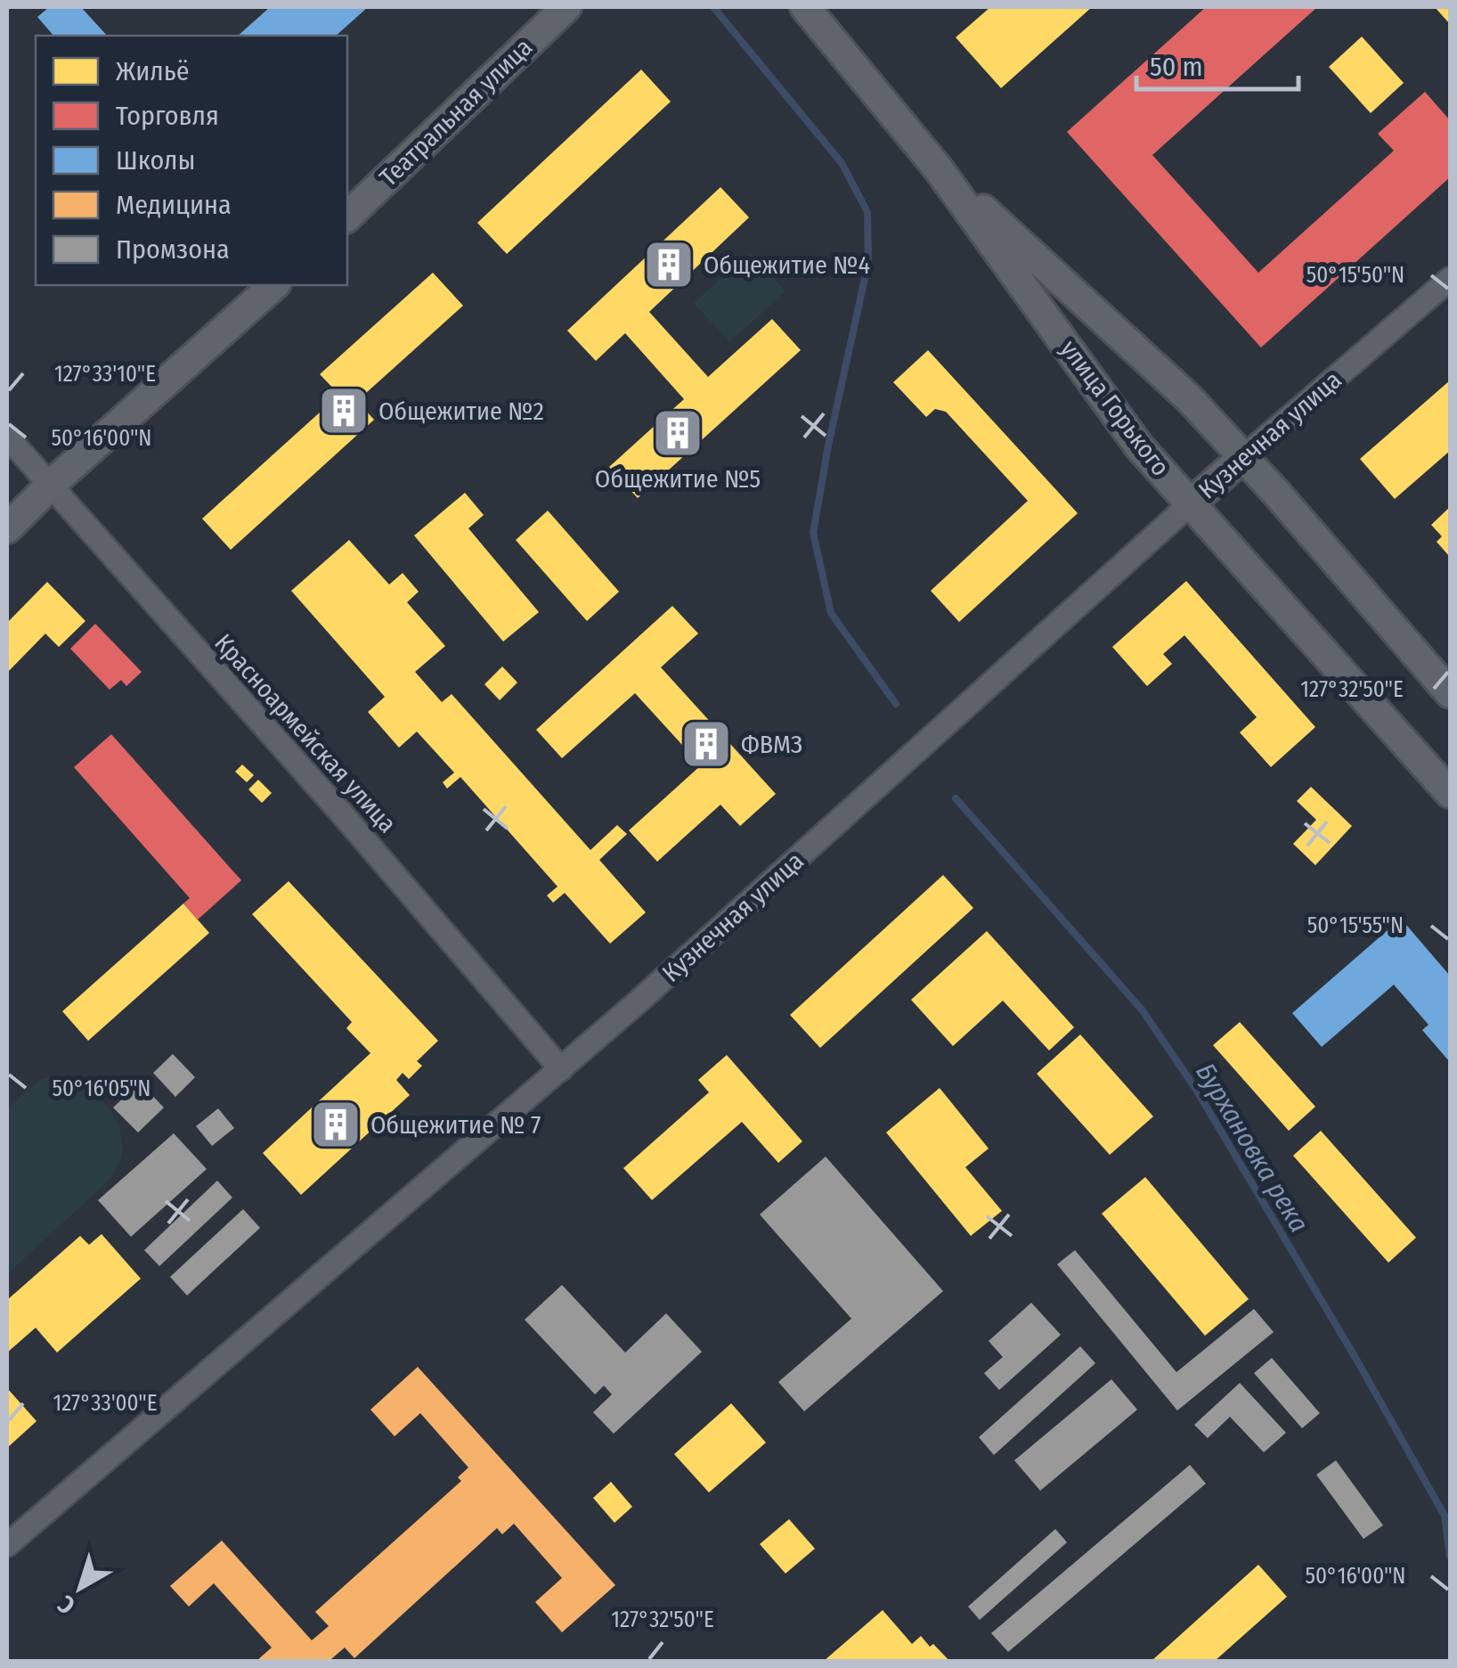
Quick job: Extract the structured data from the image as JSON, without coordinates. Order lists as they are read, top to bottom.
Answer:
{
  "streets": {
    "main road": ["Театральная улица", "улица Горького", "Кузнечная улица"],
    "street": ["Красноармейская улица"]
  },
  "crossings": [
    ["улица Горького", "Кузнечная улица"],
    ["Кузнечная улица", "Красноармейская улица"]
  ],
  "water": ["Бурхановка река"],
  "places": {
    "building": [
      "Общежитие №4",
      "Общежитие №2",
      "Общежитие №5",
      "ФВМЗ",
      "Общежитие № 7"
    ]
  },
  "legend": [
    "Жильё",
    "Торговля",
    "Школы",
    "Медицина",
    "Промзона"
  ],
  "scale_bar": "50 m",
  "north": "bottom left",
  "coordinates": [
    "50°15'50\"N",
    "127°33'10\"E",
    "50°16'00\"N",
    "127°32'50\"E",
    "50°15'55\"N",
    "50°16'05\"N",
    "127°33'00\"E"
  ]
}
